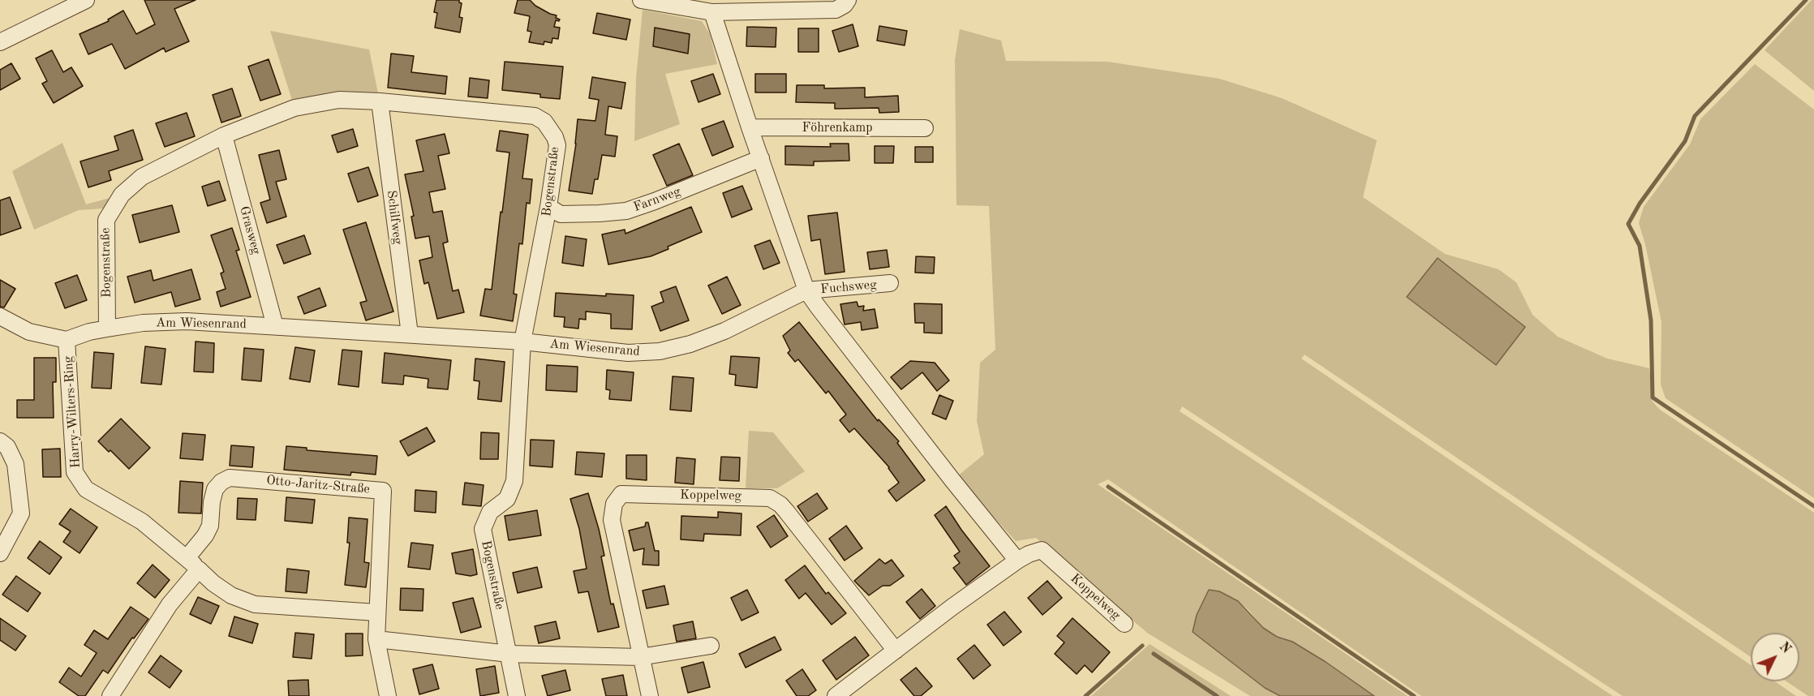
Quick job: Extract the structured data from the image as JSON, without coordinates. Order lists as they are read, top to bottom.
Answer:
{
  "streets": {
    "street": [
      "Föhrenkamp",
      "Bogenstraße",
      "Farnweg",
      "Schilfweg",
      "Grasweg",
      "Fuchsweg",
      "Am Wiesenrand",
      "Harry-Wilters-Ring",
      "Otto-Jaritz-Straße",
      "Koppelweg"
    ]
  },
  "crossings": [
    ["Bogenstraße", "Farnweg"],
    ["Bogenstraße", "Schilfweg"],
    ["Bogenstraße", "Grasweg"],
    ["Bogenstraße", "Am Wiesenrand"],
    ["Bogenstraße", "Harry-Wilters-Ring"],
    ["Schilfweg", "Am Wiesenrand"],
    ["Grasweg", "Am Wiesenrand"],
    ["Fuchsweg", "Am Wiesenrand"],
    ["Am Wiesenrand", "Harry-Wilters-Ring"],
    ["Harry-Wilters-Ring", "Otto-Jaritz-Straße"]
  ],
  "north": "top right"
}
